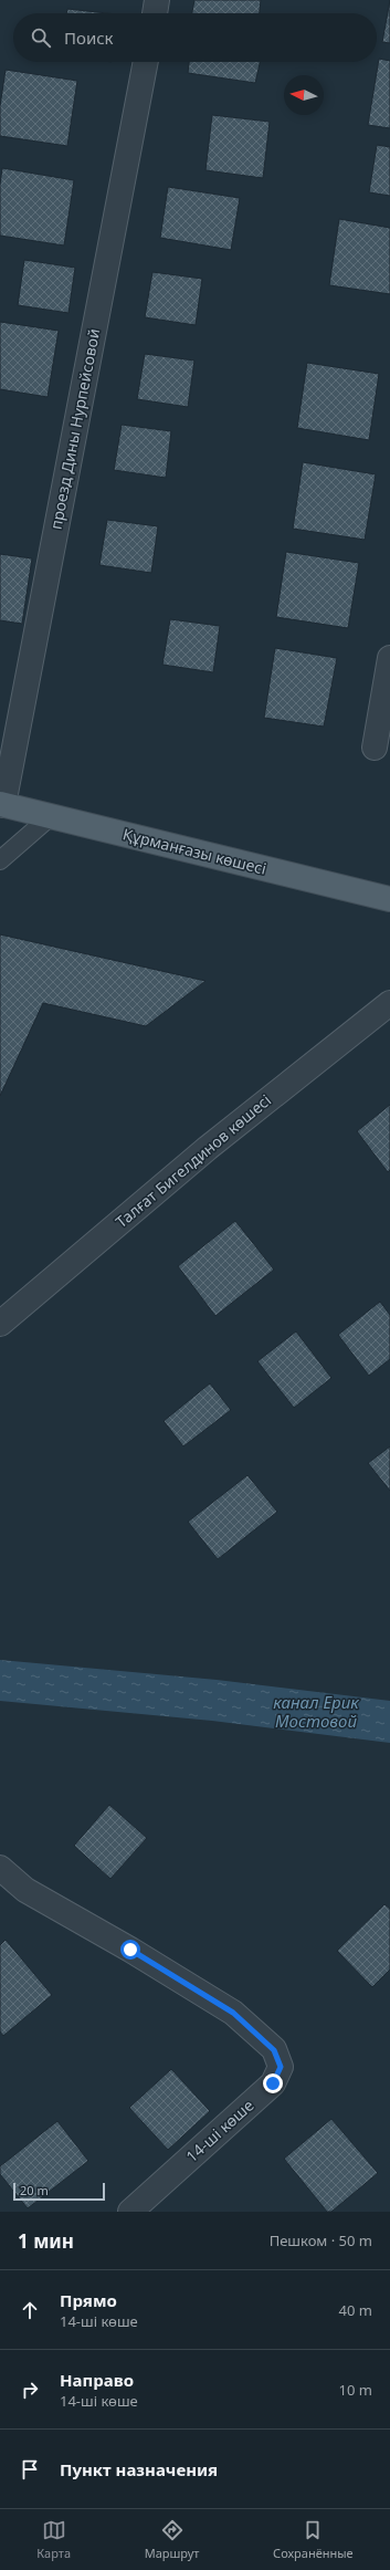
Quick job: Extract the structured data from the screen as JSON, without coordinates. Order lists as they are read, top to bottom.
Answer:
{
  "streets": {
    "main road": ["Құрманғазы көшесі"],
    "street": ["проезд Дины Нурпейсовой", "Талғат Бигелдинов көшесі", "14-ші көше"]
  },
  "crossings": [
    ["проезд Дины Нурпейсовой", "Құрманғазы көшесі"]
  ],
  "water": ["канал Ерик Мостовой"],
  "scale_bar": "20 m",
  "north": "left",
  "page": {
    "search": "Поиск",
    "scale": "20 m",
    "heading": ["1 мин", "Пешком · 50 m"],
    "list": [
      ["Прямо", "14-ші көше", "40 m"],
      ["Направо", "14-ші көше", "10 m"],
      "Пункт назначения"
    ],
    "nav": ["Карта", "Маршрут", "Сохранённые"]
  }
}
